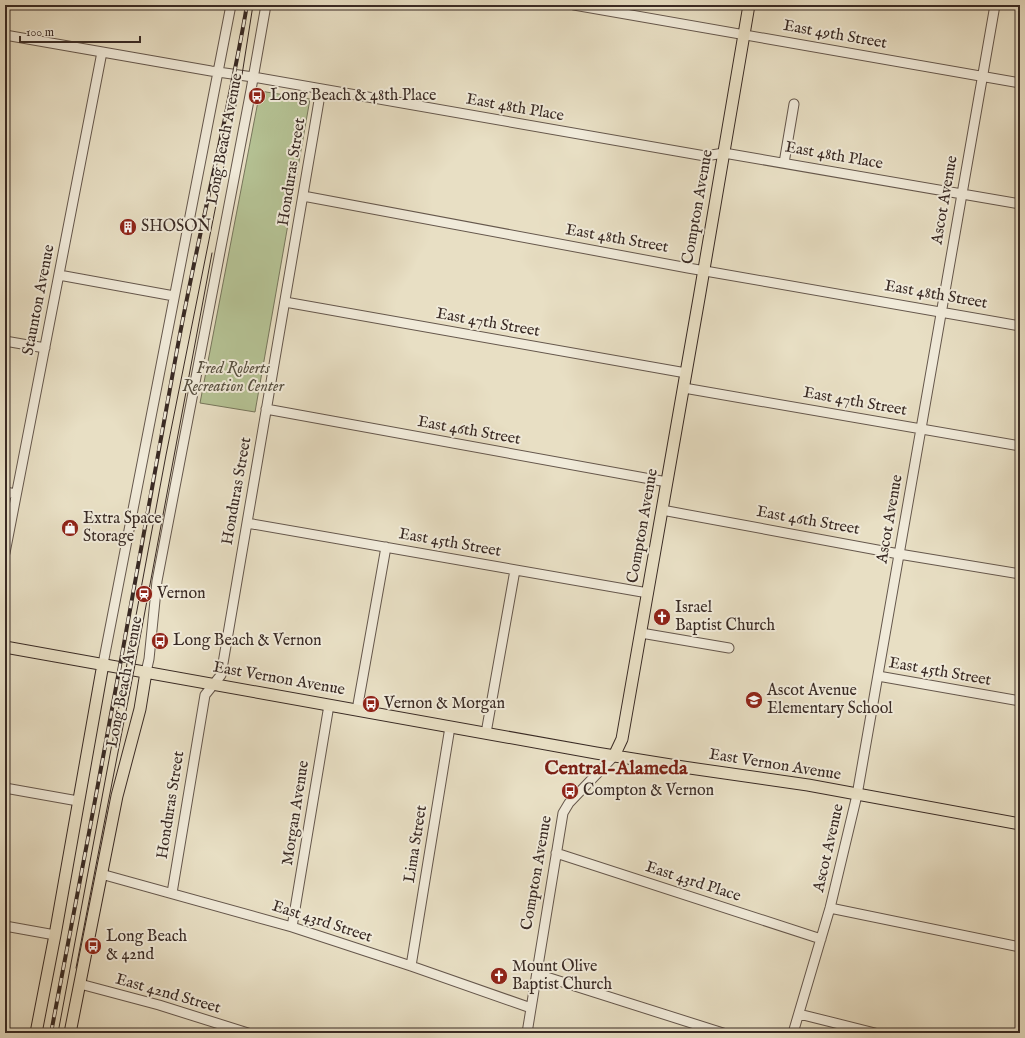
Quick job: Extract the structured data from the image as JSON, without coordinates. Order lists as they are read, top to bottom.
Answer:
{
  "streets": {
    "main road": ["Long Beach Avenue", "Compton Avenue", "East Vernon Avenue"],
    "street": [
      "East 49th Street",
      "East 48th Place",
      "Honduras Street",
      "Ascot Avenue",
      "East 48th Street",
      "Staunton Avenue",
      "East 47th Street",
      "East 46th Street",
      "East 45th Street",
      "Morgan Avenue",
      "Lima Street",
      "East 43rd Place",
      "East 43rd Street",
      "East 42nd Street"
    ]
  },
  "crossings": [
    ["East 49th Street", "Ascot Avenue"],
    ["East 49th Street", "Compton Avenue"],
    ["East 48th Place", "Long Beach Avenue"],
    ["East 48th Place", "Honduras Street"],
    ["East 48th Place", "Ascot Avenue"],
    ["East 48th Place", "Compton Avenue"],
    ["East 48th Place", "Staunton Avenue"],
    ["Long Beach Avenue", "East Vernon Avenue"],
    ["Long Beach Avenue", "East 43rd Street"],
    ["Long Beach Avenue", "East 42nd Street"],
    ["Honduras Street", "East 48th Street"],
    ["Honduras Street", "East 47th Street"],
    ["Honduras Street", "East 46th Street"],
    ["Honduras Street", "East 45th Street"],
    ["Honduras Street", "East Vernon Avenue"],
    ["Honduras Street", "East 43rd Street"],
    ["Ascot Avenue", "East 48th Street"],
    ["Ascot Avenue", "East 47th Street"],
    ["Ascot Avenue", "East 46th Street"],
    ["Ascot Avenue", "East 45th Street"],
    ["Ascot Avenue", "East Vernon Avenue"],
    ["Ascot Avenue", "East 43rd Place"],
    ["Compton Avenue", "East 48th Street"],
    ["Compton Avenue", "East 47th Street"],
    ["Compton Avenue", "East 46th Street"],
    ["Compton Avenue", "East 45th Street"],
    ["Compton Avenue", "East Vernon Avenue"],
    ["Compton Avenue", "East 43rd Place"],
    ["Compton Avenue", "East 43rd Street"],
    ["East Vernon Avenue", "Morgan Avenue"],
    ["East Vernon Avenue", "Lima Street"],
    ["Morgan Avenue", "East 43rd Street"],
    ["Lima Street", "East 43rd Street"]
  ],
  "districts": ["Central-Alameda"],
  "parks": ["Fred Roberts Recreation Center"],
  "places": {
    "bus stop": [
      "Long Beach & 48th Place",
      "Long Beach & Vernon",
      "Vernon & Morgan",
      "Compton & Vernon",
      "Long Beach & 42nd"
    ],
    "building": ["SHOSON"],
    "shop": ["Extra Space Storage"],
    "station": ["Vernon"],
    "church": ["Israel Baptist Church", "Mount Olive Baptist Church"],
    "school or university": ["Ascot Avenue Elementary School"]
  },
  "scale_bar": "100 m"
}
